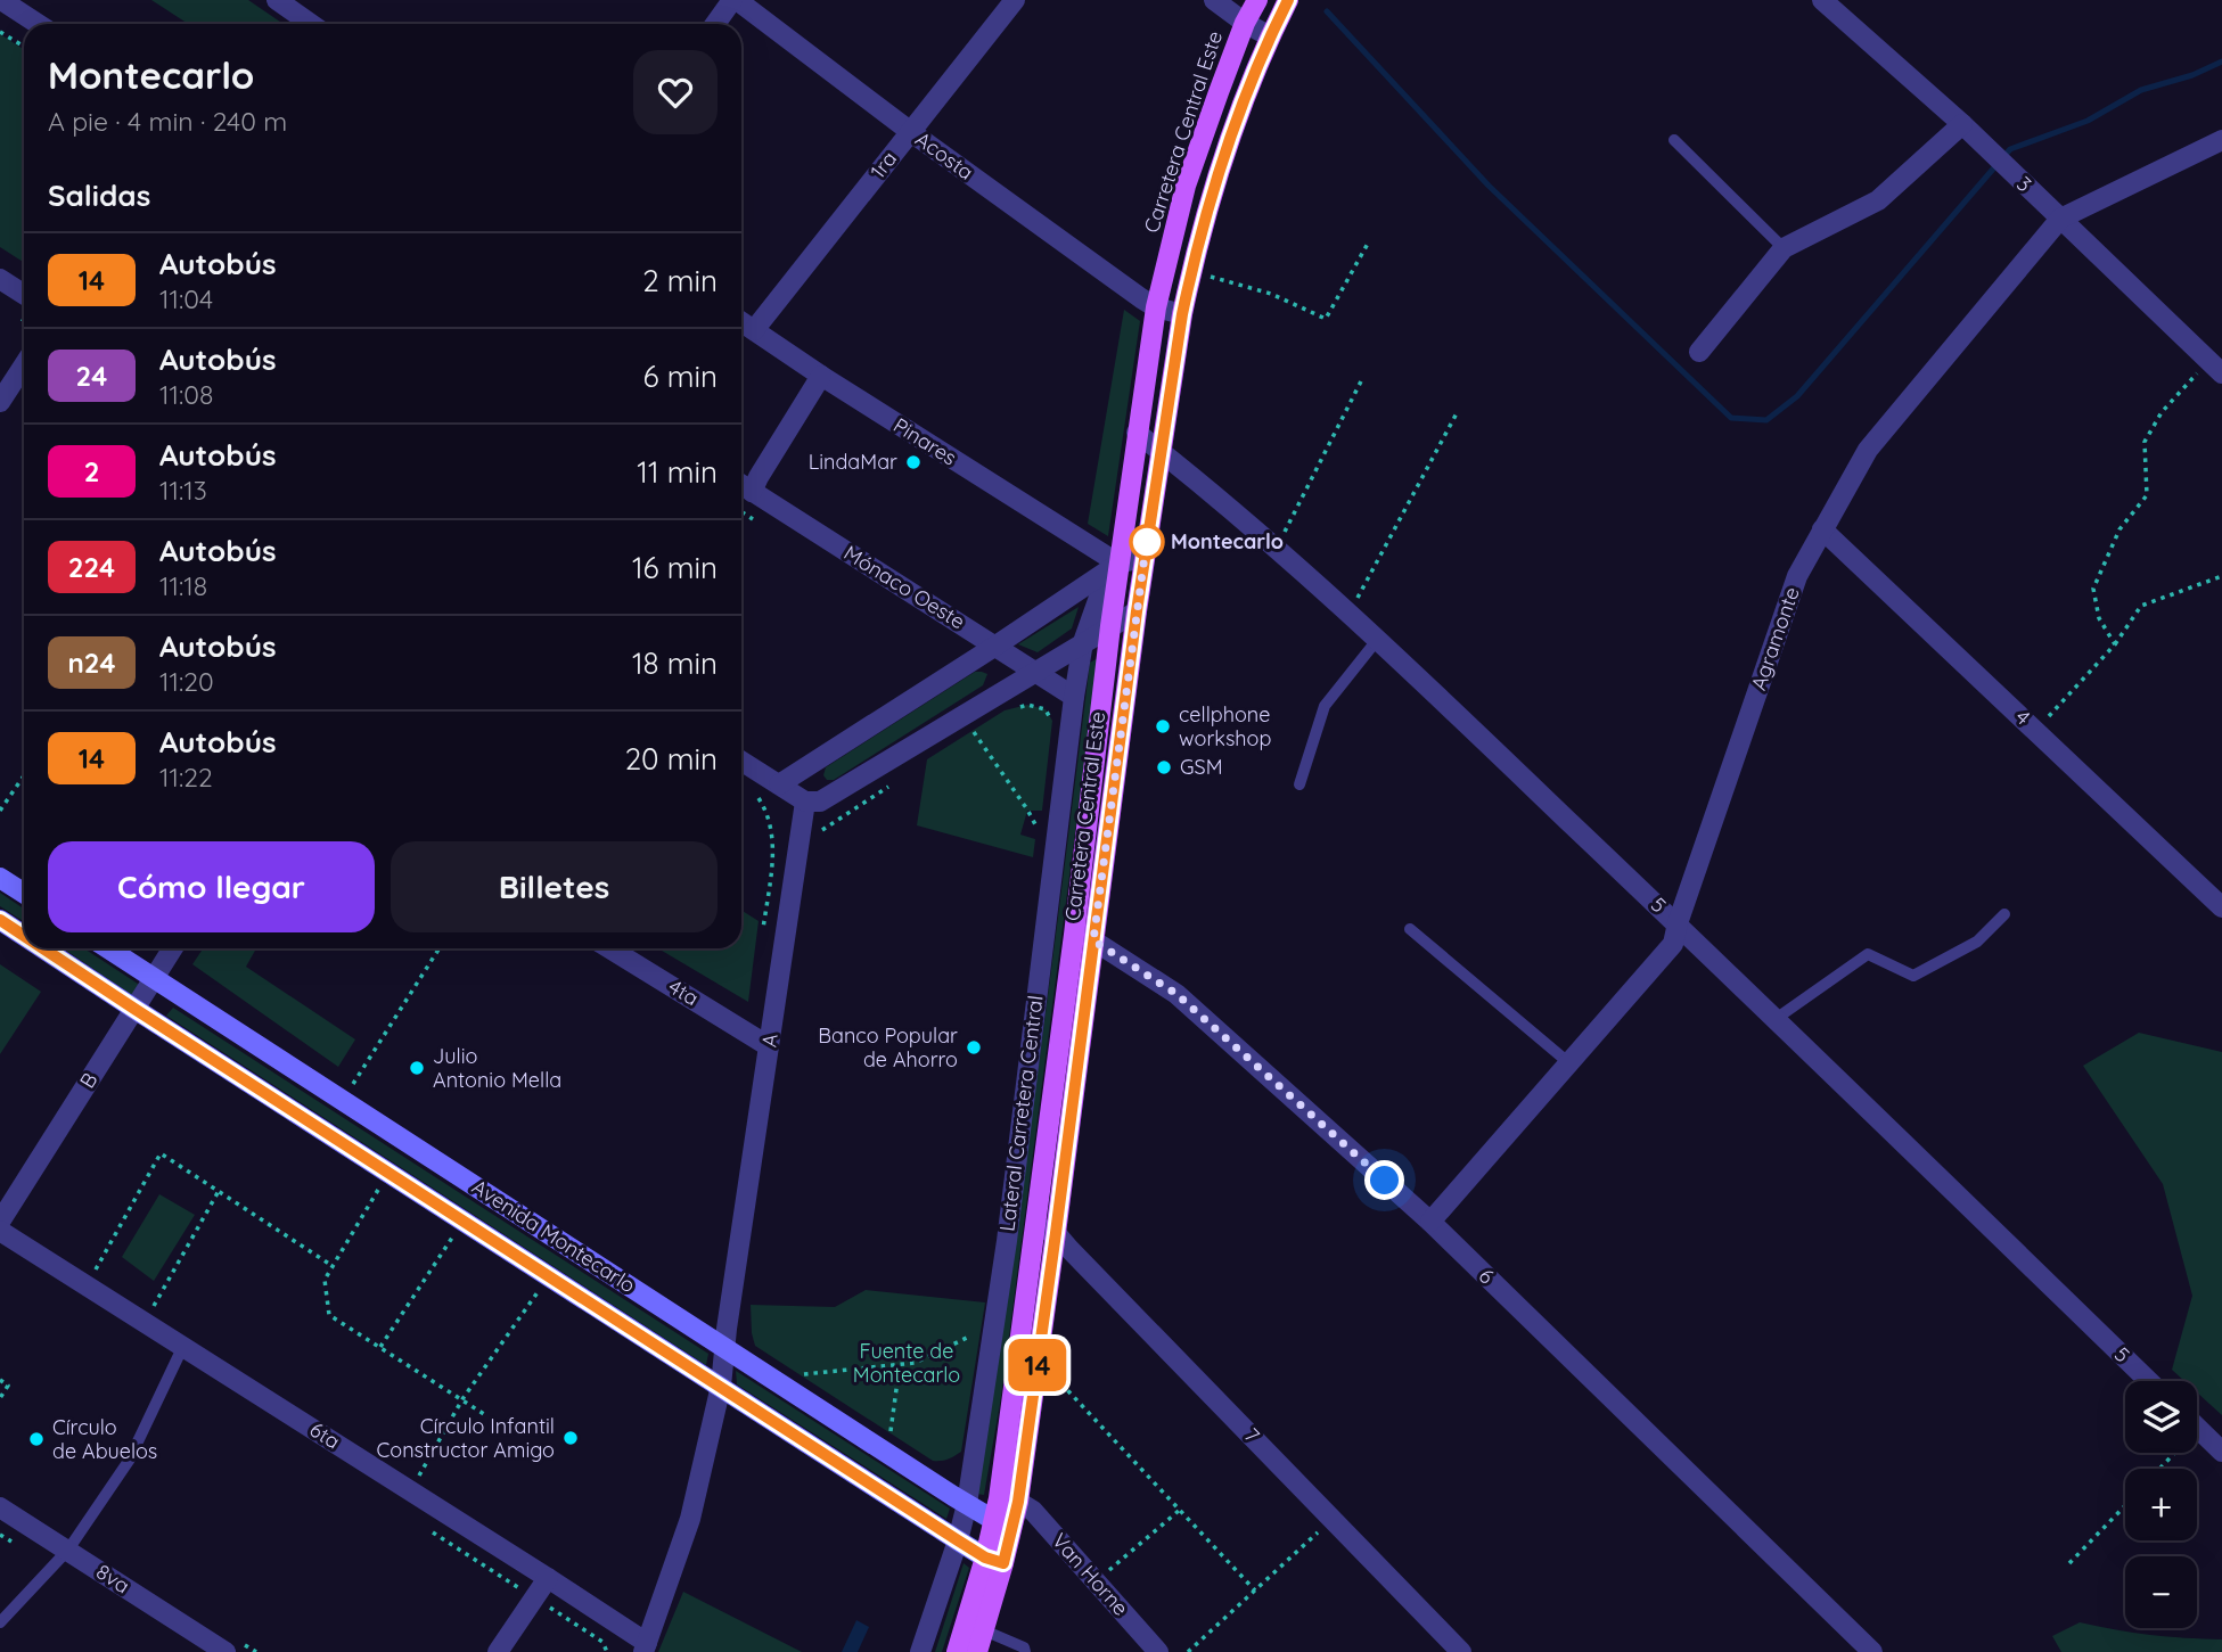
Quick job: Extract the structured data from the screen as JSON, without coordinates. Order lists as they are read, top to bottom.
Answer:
{
  "streets": {
    "main road": ["Carretera Central Este", "Avenida Montecarlo"],
    "street": [
      "Acosta",
      "1ra",
      "3",
      "Pinares",
      "Mónaco Oeste",
      "Agramonte",
      "4",
      "5",
      "4ta",
      "A",
      "B",
      "Lateral Carretera Central",
      "6",
      "6ta",
      "7",
      "Van Horne",
      "8va"
    ]
  },
  "crossings": [
    ["Carretera Central Este", "Acosta"],
    ["Carretera Central Este", "Pinares"],
    ["Carretera Central Este", "5"],
    ["Carretera Central Este", "Lateral Carretera Central"],
    ["Carretera Central Este", "Avenida Montecarlo"],
    ["Carretera Central Este", "6"],
    ["Carretera Central Este", "7"],
    ["Carretera Central Este", "Van Horne"],
    ["Acosta", "1ra"],
    ["1ra", "Pinares"],
    ["3", "Agramonte"],
    ["Pinares", "Lateral Carretera Central"],
    ["Mónaco Oeste", "Lateral Carretera Central"],
    ["Agramonte", "4"],
    ["Agramonte", "5"],
    ["Agramonte", "6"],
    ["4ta", "A"],
    ["A", "Avenida Montecarlo"],
    ["A", "6ta"],
    ["B", "Avenida Montecarlo"],
    ["Lateral Carretera Central", "Avenida Montecarlo"]
  ],
  "parks": ["Fuente de Montecarlo"],
  "places": [
    "LindaMar",
    "Montecarlo",
    "cellphone workshop",
    "GSM",
    "Banco Popular de Ahorro",
    "Julio Antonio Mella",
    "Círculo Infantil Constructor Amigo",
    "Círculo de Abuelos"
  ],
  "lines": ["bus line 14"],
  "page": {
    "on_map": "14",
    "heading": [
      ["Montecarlo", "A pie · 4 min · 240 m"],
      "Salidas"
    ],
    "list": [
      {
        "mark": "14",
        "name": "Autobús",
        "note": "11:04",
        "value": "2 min"
      },
      {
        "mark": "24",
        "name": "Autobús",
        "note": "11:08",
        "value": "6 min"
      },
      {
        "mark": "2",
        "name": "Autobús",
        "note": "11:13",
        "value": "11 min"
      },
      {
        "mark": "224",
        "name": "Autobús",
        "note": "11:18",
        "value": "16 min"
      },
      {
        "mark": "n24",
        "name": "Autobús",
        "note": "11:20",
        "value": "18 min"
      },
      {
        "mark": "14",
        "name": "Autobús",
        "note": "11:22",
        "value": "20 min"
      }
    ],
    "buttons": ["Cómo llegar", "Billetes"],
    "map_buttons": ["+", "−"]
  }
}
